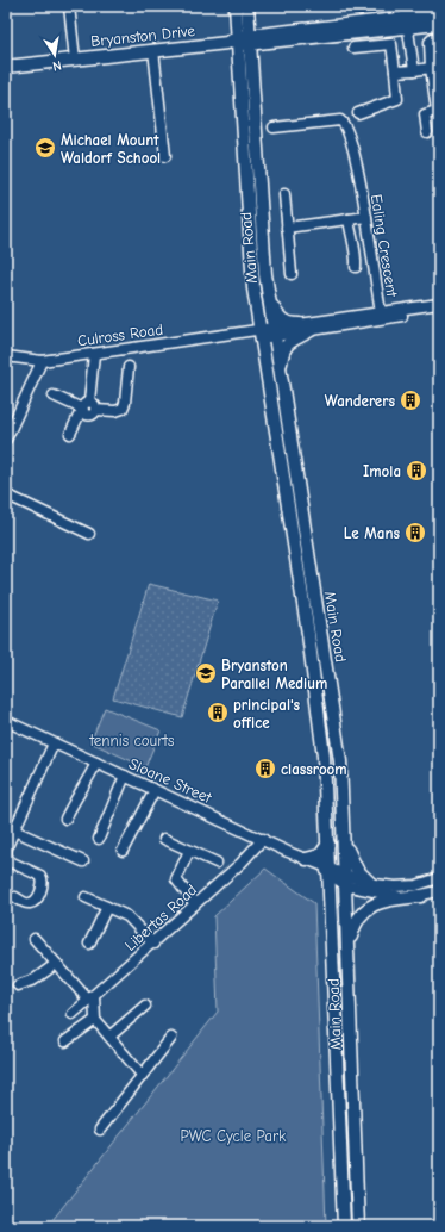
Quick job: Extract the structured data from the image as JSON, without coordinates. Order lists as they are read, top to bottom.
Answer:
{
  "streets": {
    "main road": ["Bryanston Drive", "Main Road"],
    "street": [
      "Ealing Crescent",
      "Culross Road",
      "Sloane Street",
      "Libertas Road"
    ]
  },
  "crossings": [
    ["Bryanston Drive", "Main Road"],
    ["Ealing Crescent", "Culross Road"],
    ["Main Road", "Culross Road"],
    ["Main Road", "Sloane Street"],
    ["Sloane Street", "Libertas Road"]
  ],
  "parks": ["tennis courts", "PWC Cycle Park"],
  "places": {
    "school or university": ["Michael Mount Waldorf School", "Bryanston Parallel Medium"],
    "building": [
      "Wanderers",
      "Imola",
      "Le Mans",
      "principal's office",
      "classroom"
    ]
  },
  "north": "bottom"
}
